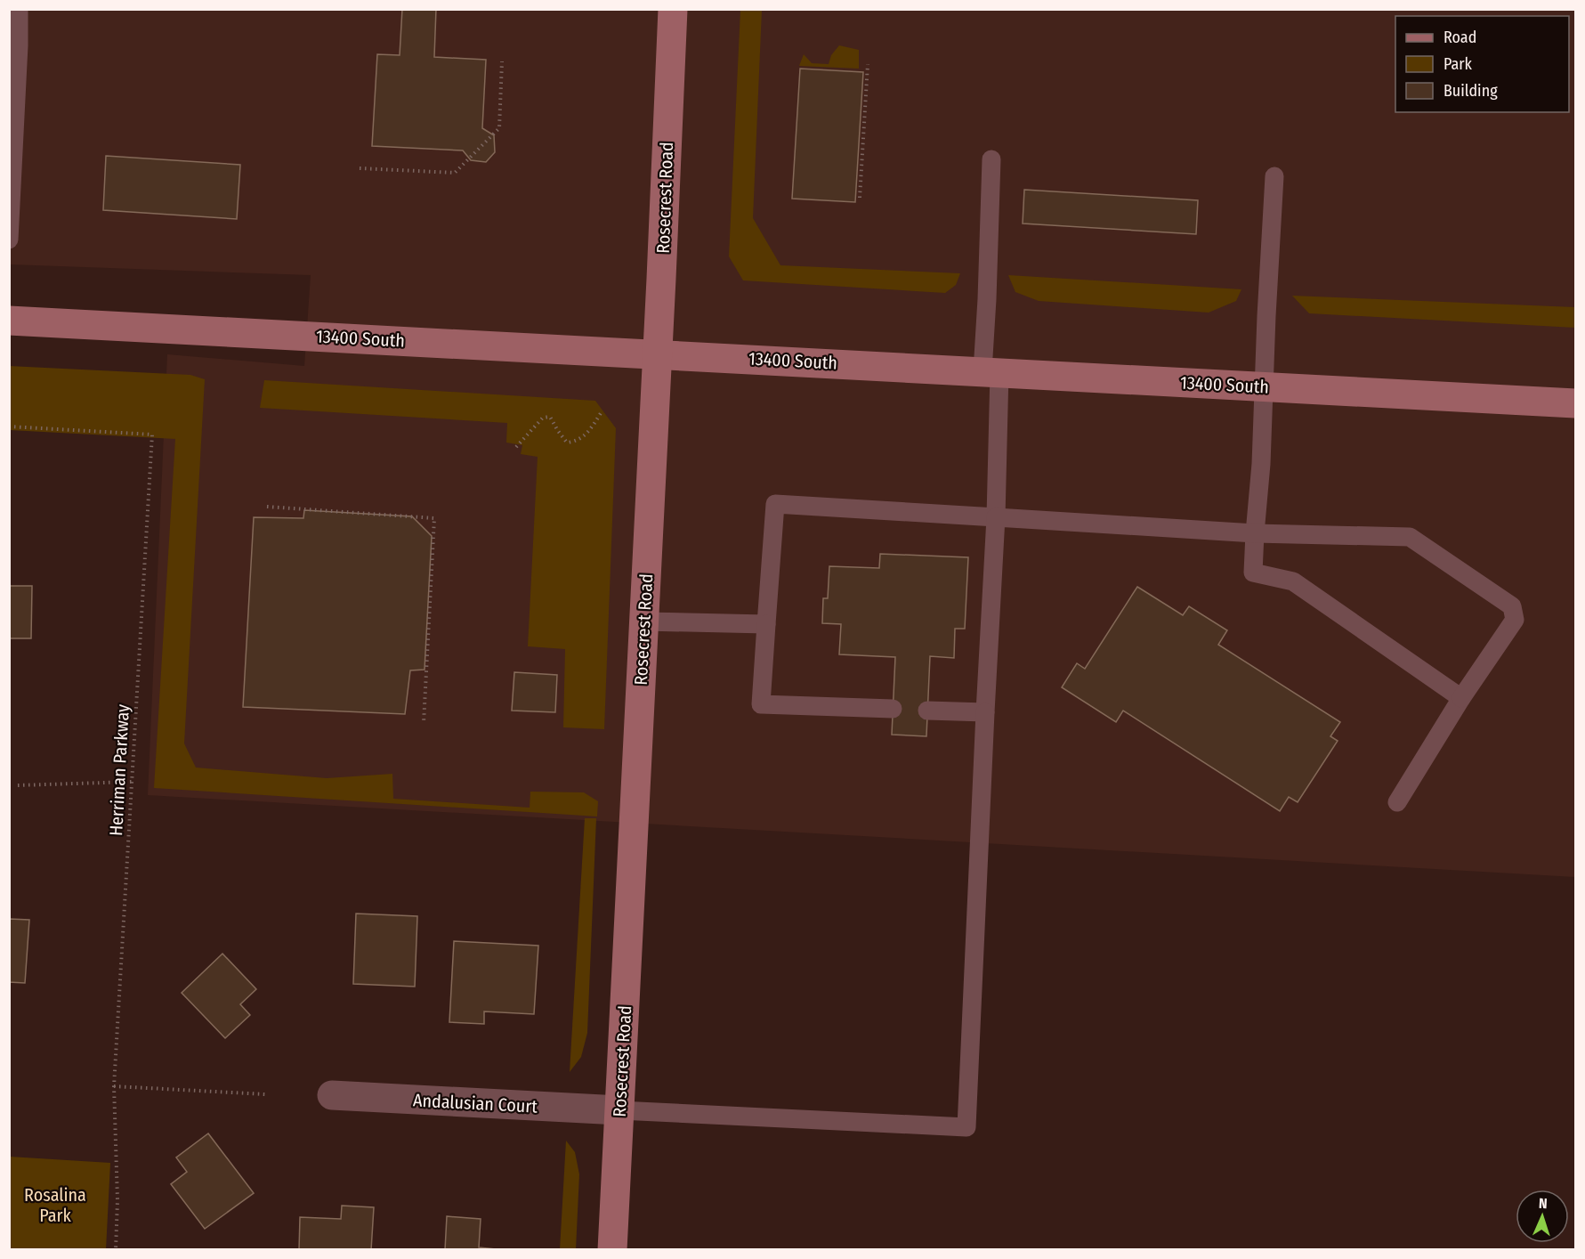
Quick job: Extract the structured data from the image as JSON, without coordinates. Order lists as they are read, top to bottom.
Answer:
{
  "streets": {
    "main road": ["Rosecrest Road", "13400 South"],
    "street": ["Andalusian Court"],
    "path": ["Herriman Parkway"]
  },
  "crossings": [
    ["Rosecrest Road", "13400 South"],
    ["Rosecrest Road", "Andalusian Court"]
  ],
  "parks": ["Rosalina Park"],
  "legend": ["Road", "Park", "Building"],
  "north": "top"
}
